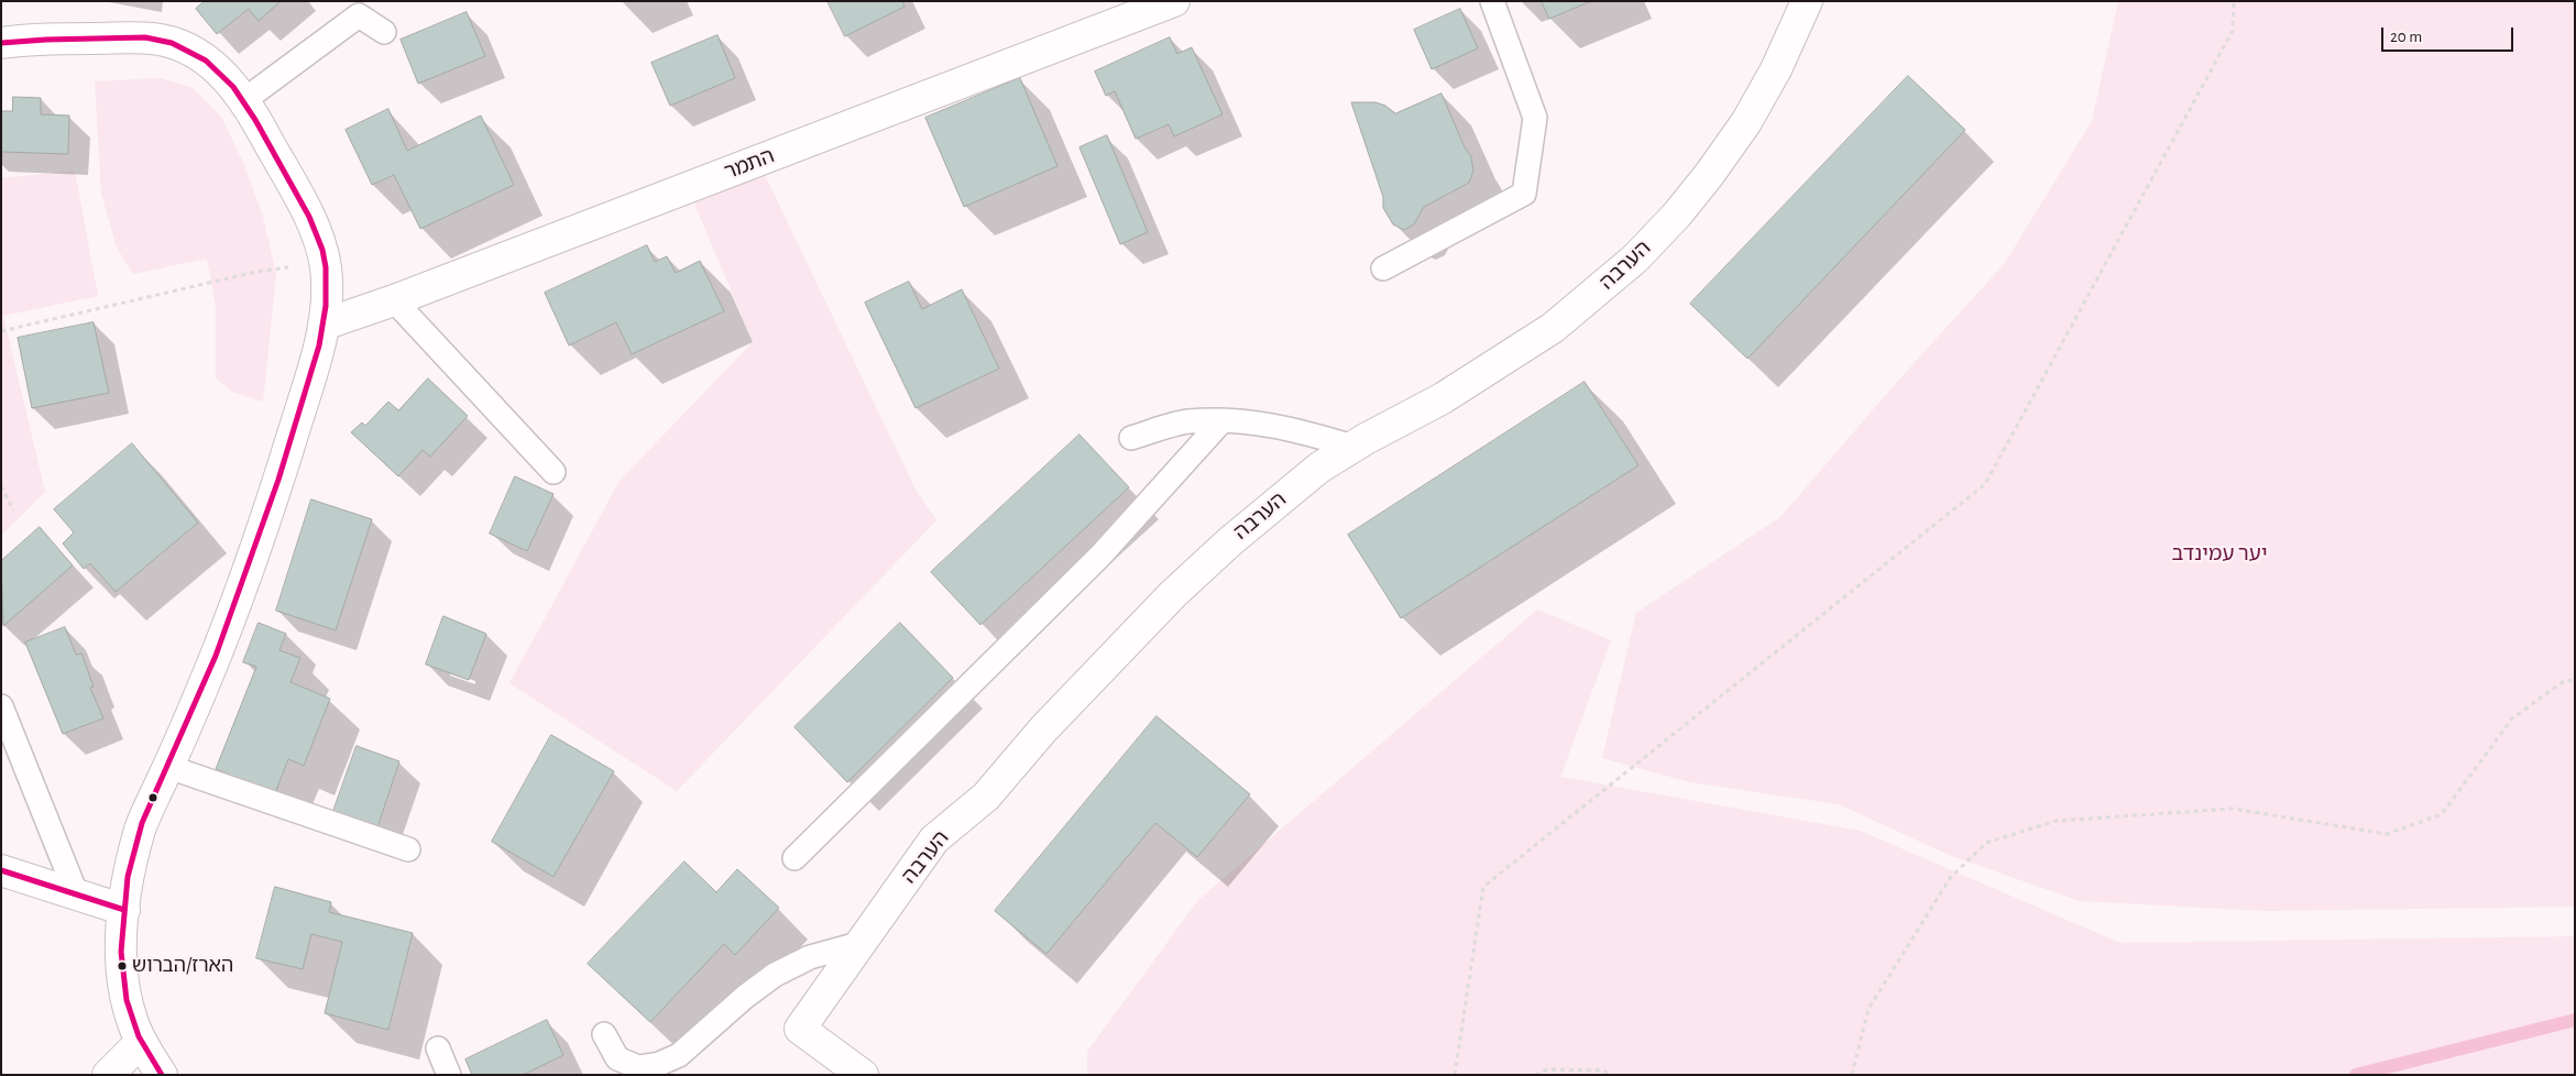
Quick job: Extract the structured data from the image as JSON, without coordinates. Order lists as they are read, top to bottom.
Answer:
{
  "streets": {
    "street": ["התמר", "הערבה"]
  },
  "parks": ["יער עמינדב"],
  "places": ["הארז/הברוש"],
  "scale_bar": "20 m"
}
